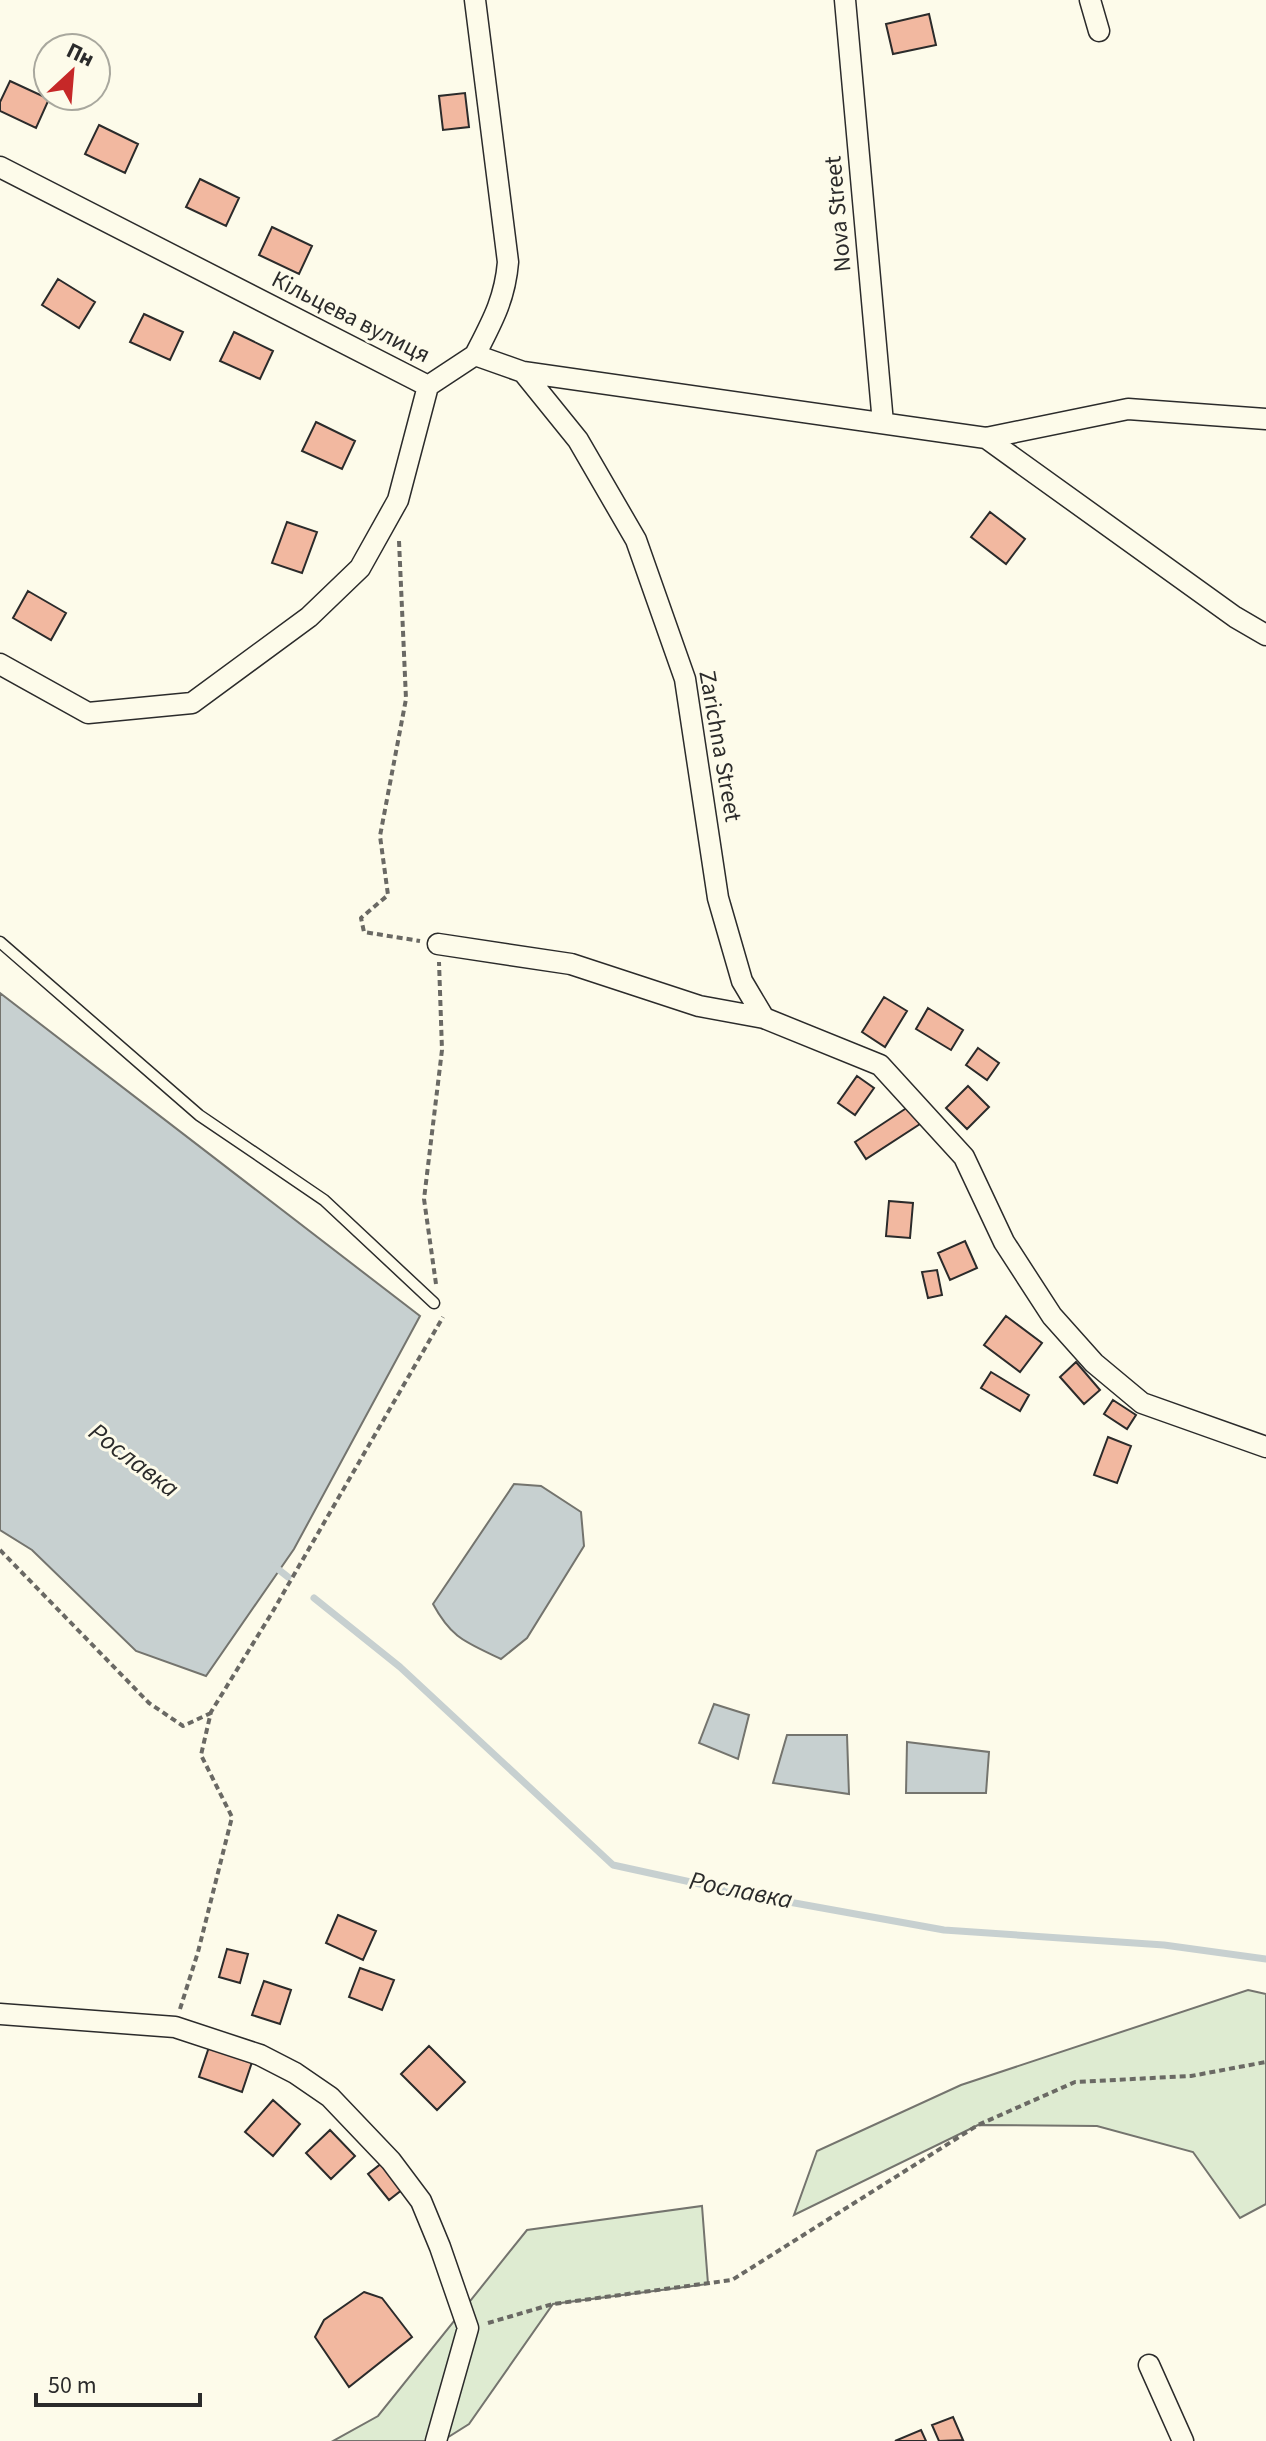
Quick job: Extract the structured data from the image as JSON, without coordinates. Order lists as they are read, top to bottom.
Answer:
{
  "streets": {
    "street": ["Nova Street", "Кільцева вулиця", "Zarichna Street"]
  },
  "water": ["Рославка"],
  "scale_bar": "50 m",
  "north": "top right"
}
